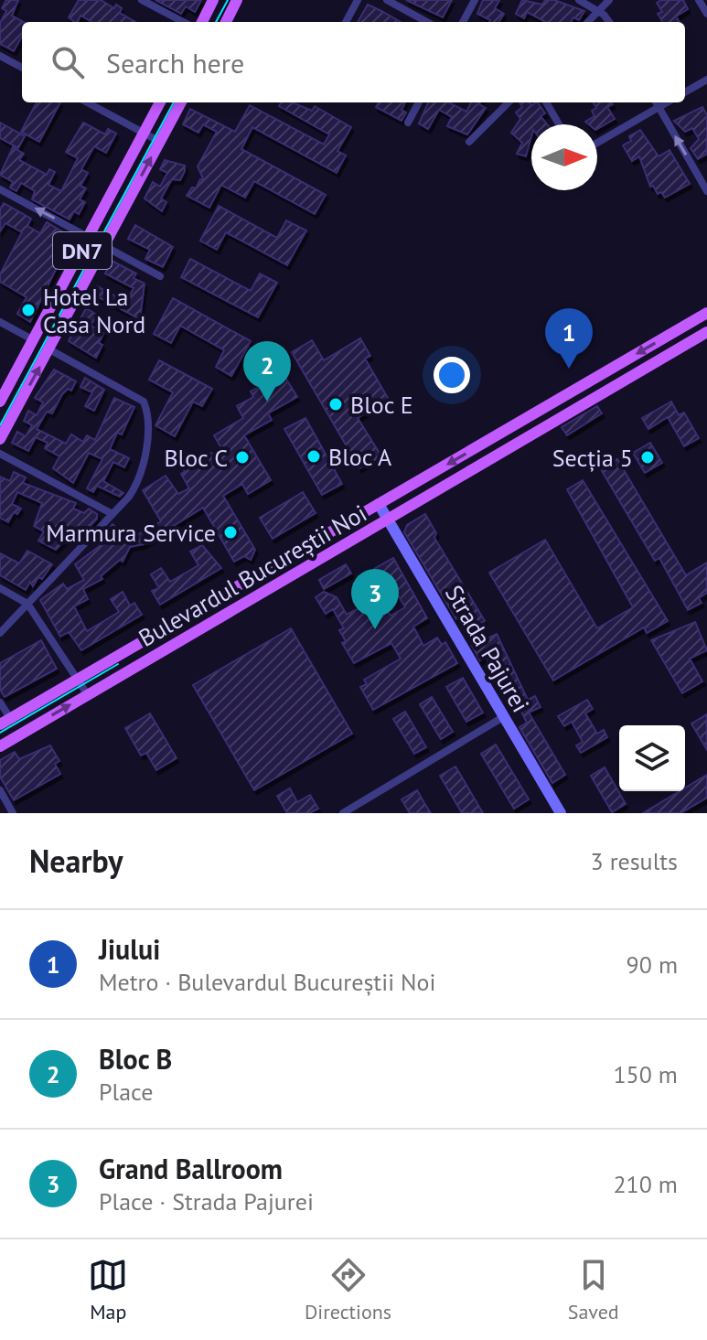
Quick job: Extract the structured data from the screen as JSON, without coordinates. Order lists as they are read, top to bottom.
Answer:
{
  "streets": {
    "main road": ["DN7", "Bulevardul Bucureștii Noi"],
    "street": ["Strada Pajurei"]
  },
  "crossings": [
    ["Bulevardul Bucureștii Noi", "Strada Pajurei"]
  ],
  "places": [
    "Hotel La Casa Nord",
    "Bloc E",
    "Bloc A",
    "Bloc C",
    "Secția 5",
    "Marmura Service"
  ],
  "north": "right",
  "page": {
    "search": "Search here",
    "pins": ["1", "2", "3"],
    "heading": ["Nearby", "3 results"],
    "list": [
      {
        "mark": "1",
        "name": "Jiului",
        "note": "Metro · Bulevardul Bucureștii Noi",
        "value": "90 m"
      },
      {
        "mark": "2",
        "name": "Bloc B",
        "note": "Place",
        "value": "150 m"
      },
      {
        "mark": "3",
        "name": "Grand Ballroom",
        "note": "Place · Strada Pajurei",
        "value": "210 m"
      }
    ],
    "nav": ["Map", "Directions", "Saved"]
  }
}
